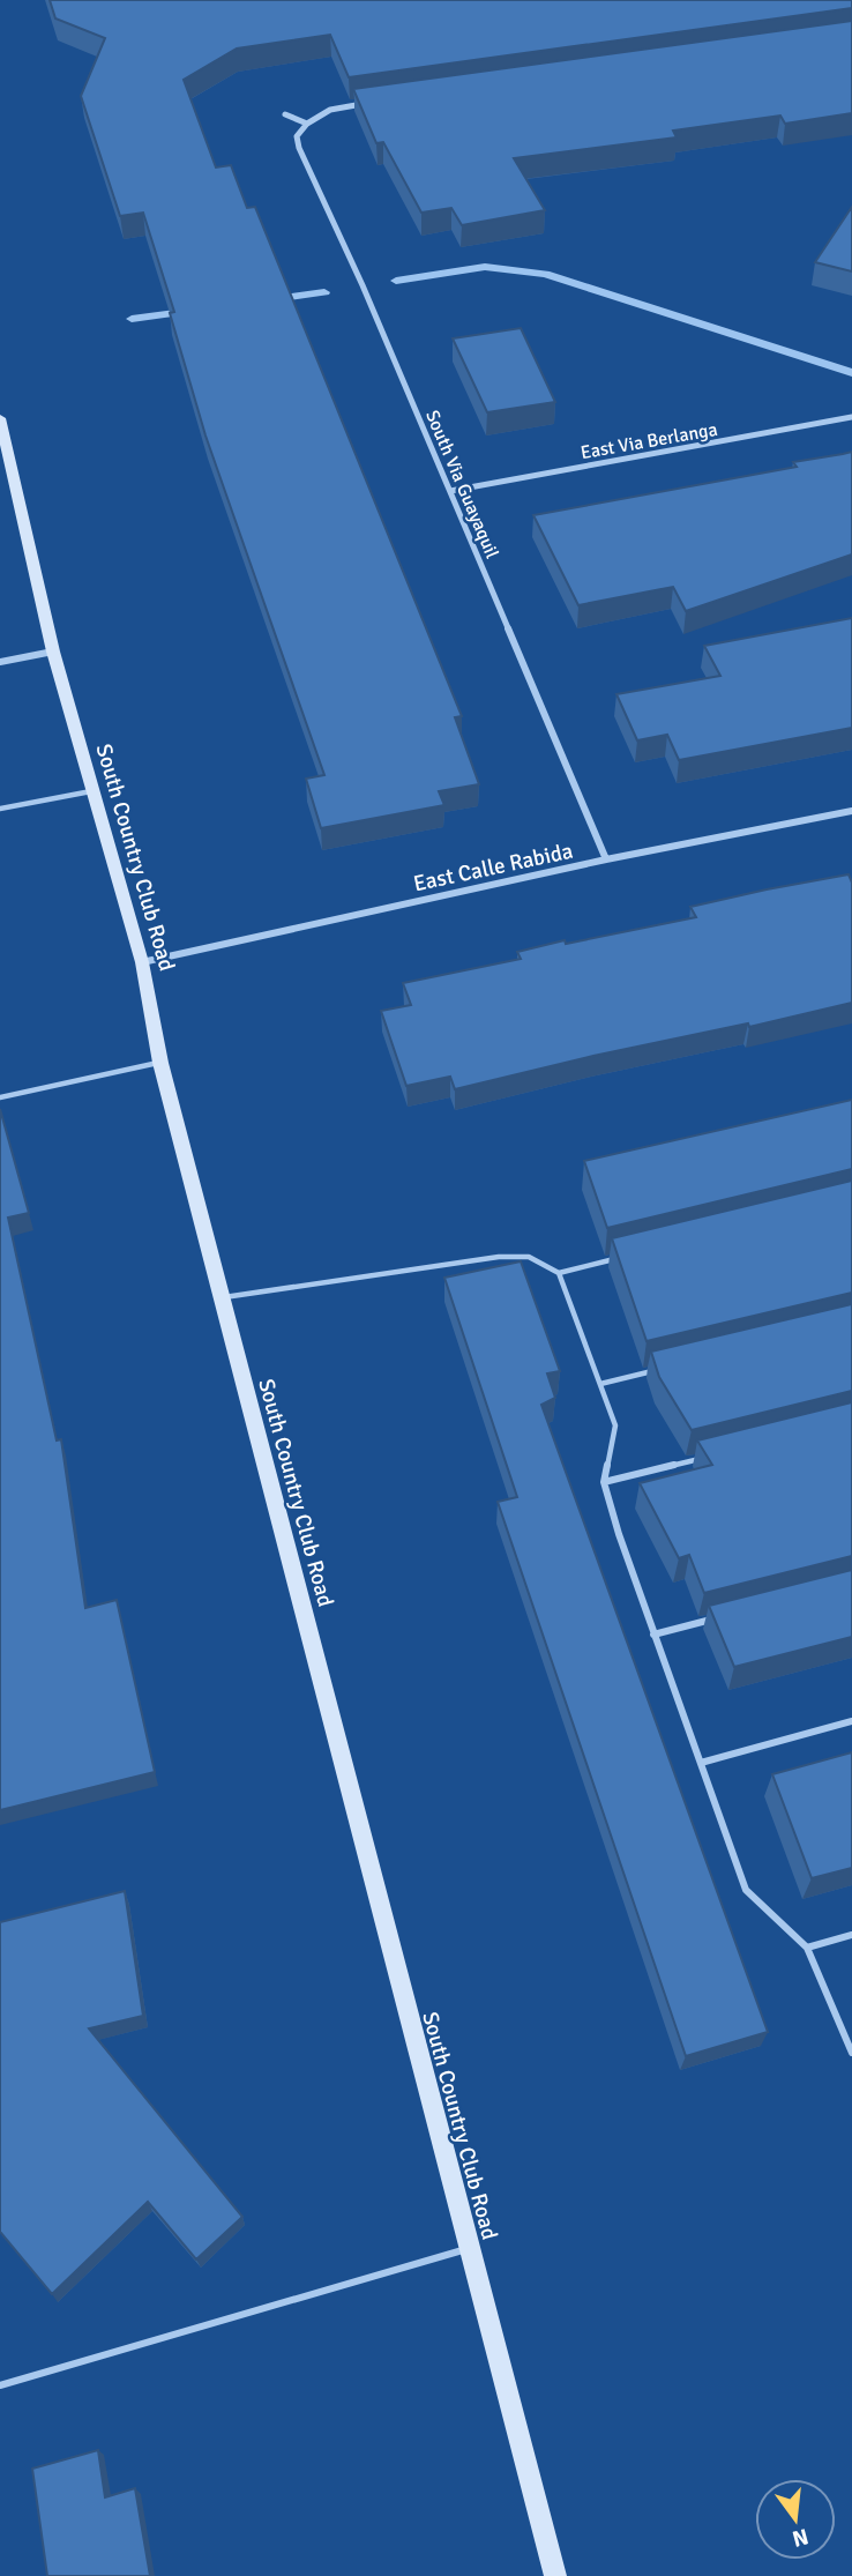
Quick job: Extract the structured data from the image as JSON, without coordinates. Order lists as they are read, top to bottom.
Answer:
{
  "streets": {
    "street": [
      "East Via Berlanga",
      "South Via Guayaquil",
      "South Country Club Road",
      "East Calle Rabida"
    ]
  },
  "crossings": [
    ["East Via Berlanga", "South Via Guayaquil"],
    ["South Via Guayaquil", "East Calle Rabida"],
    ["South Country Club Road", "East Calle Rabida"]
  ],
  "north": "bottom"
}
